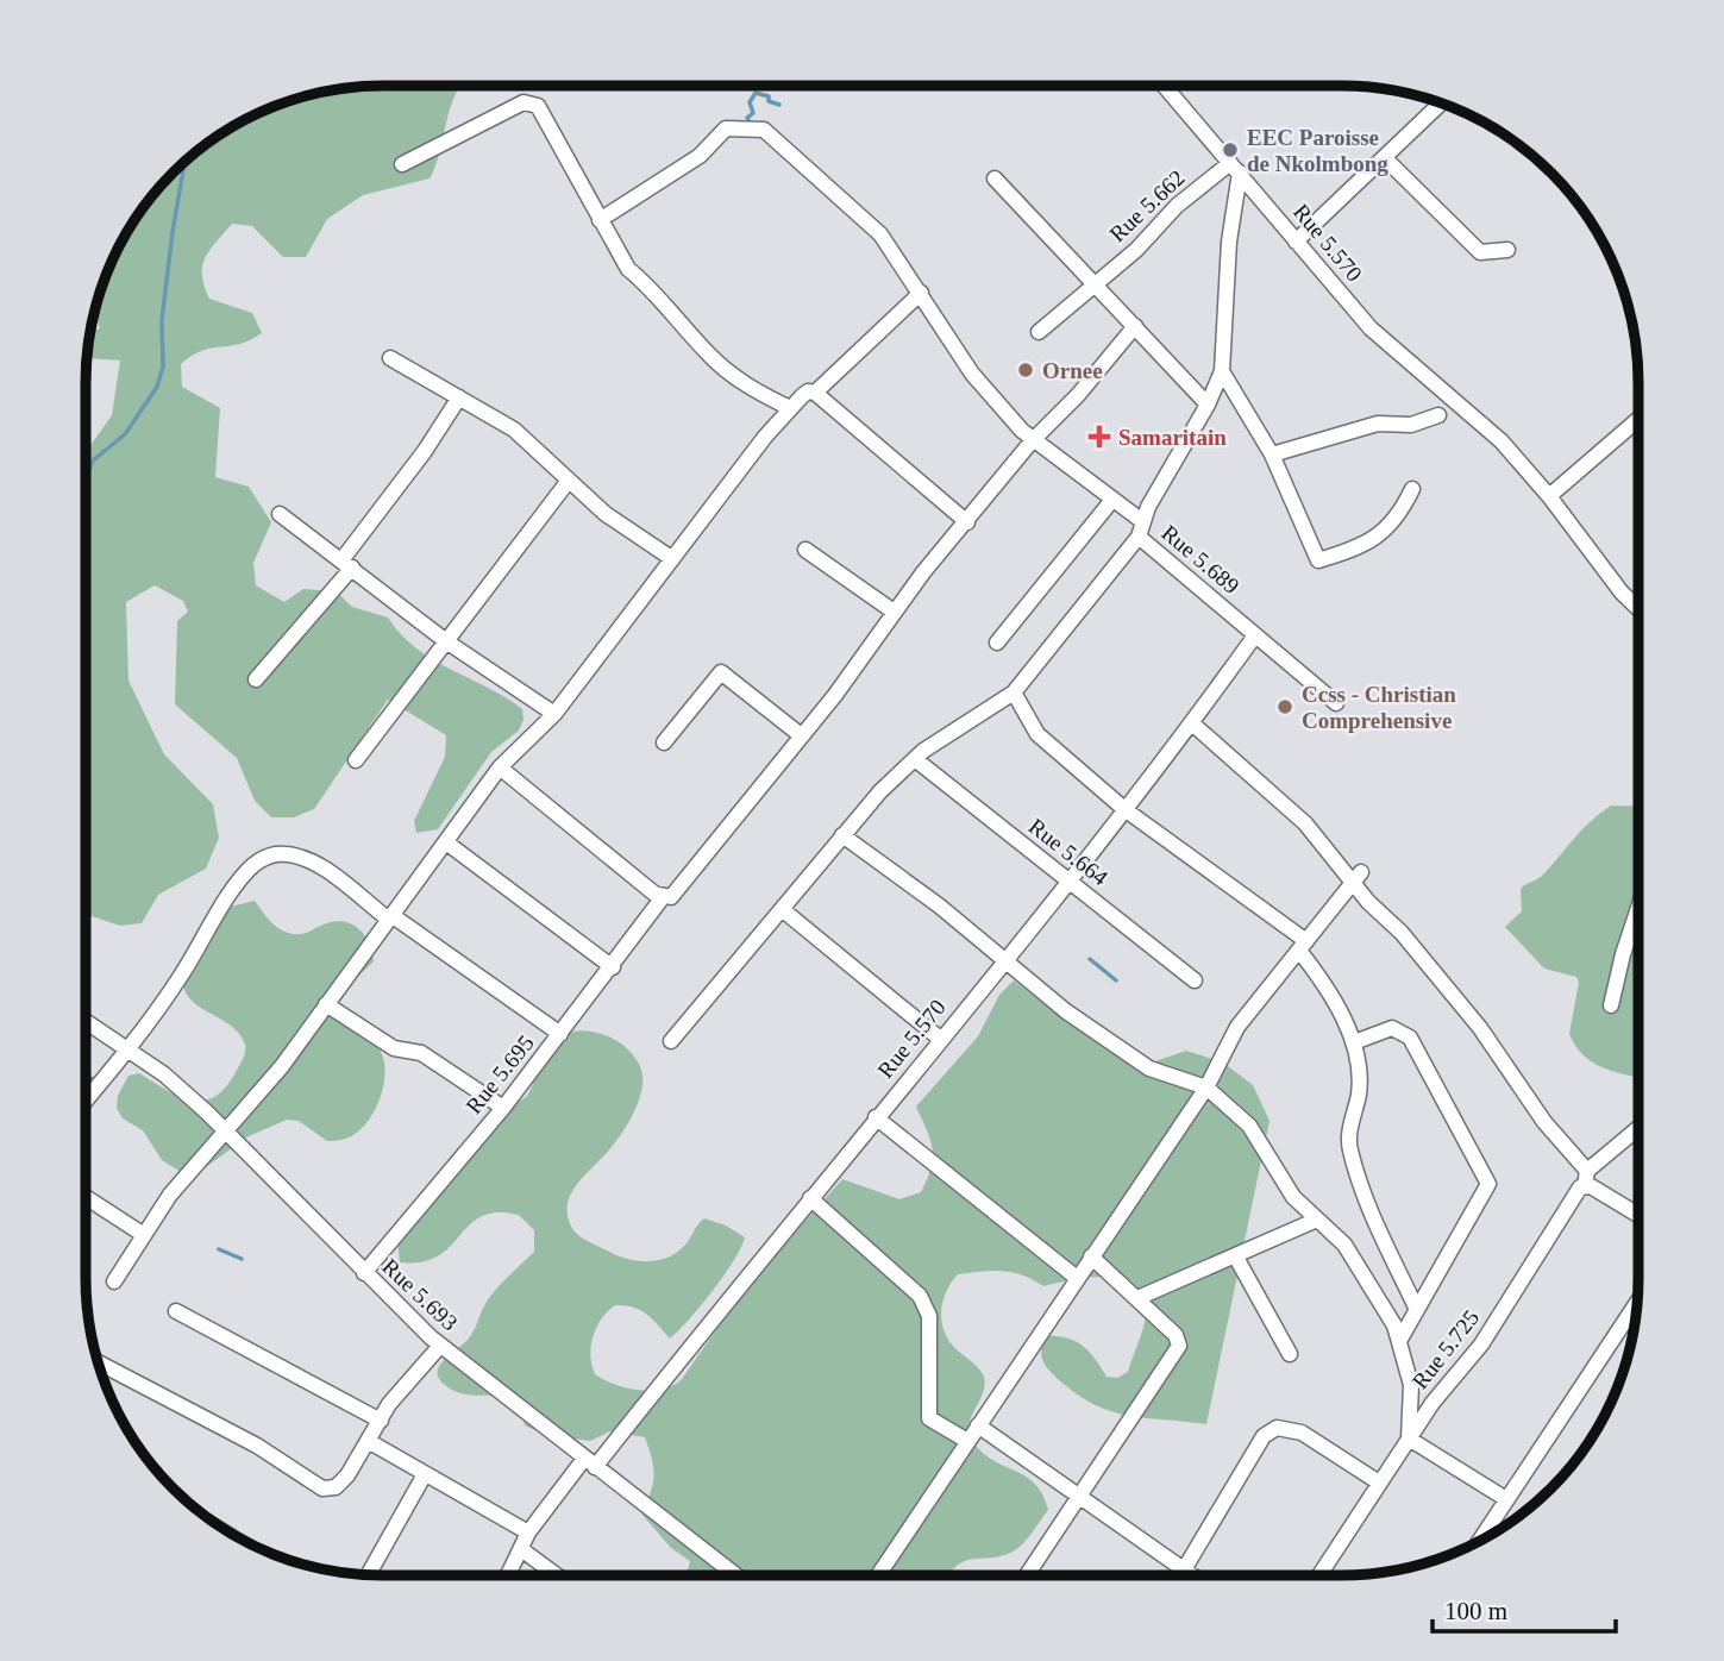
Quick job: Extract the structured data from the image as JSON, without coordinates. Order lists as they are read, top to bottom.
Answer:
{
  "streets": {
    "street": [
      "Rue 5.662",
      "Rue 5.570",
      "Rue 5.689",
      "Rue 5.664",
      "Rue 5.695",
      "Rue 5.693",
      "Rue 5.725"
    ]
  },
  "crossings": [
    ["Rue 5.662", "Rue 5.570"],
    ["Rue 5.662", "Rue 5.689"],
    ["Rue 5.570", "Rue 5.689"],
    ["Rue 5.570", "Rue 5.664"],
    ["Rue 5.570", "Rue 5.693"],
    ["Rue 5.695", "Rue 5.693"]
  ],
  "places": {
    "other": ["EEC Paroisse de Nkolmbong", "Ornee", "Ccss - Christian Comprehensive"],
    "health": ["Samaritain"]
  },
  "scale_bar": "100 m"
}
